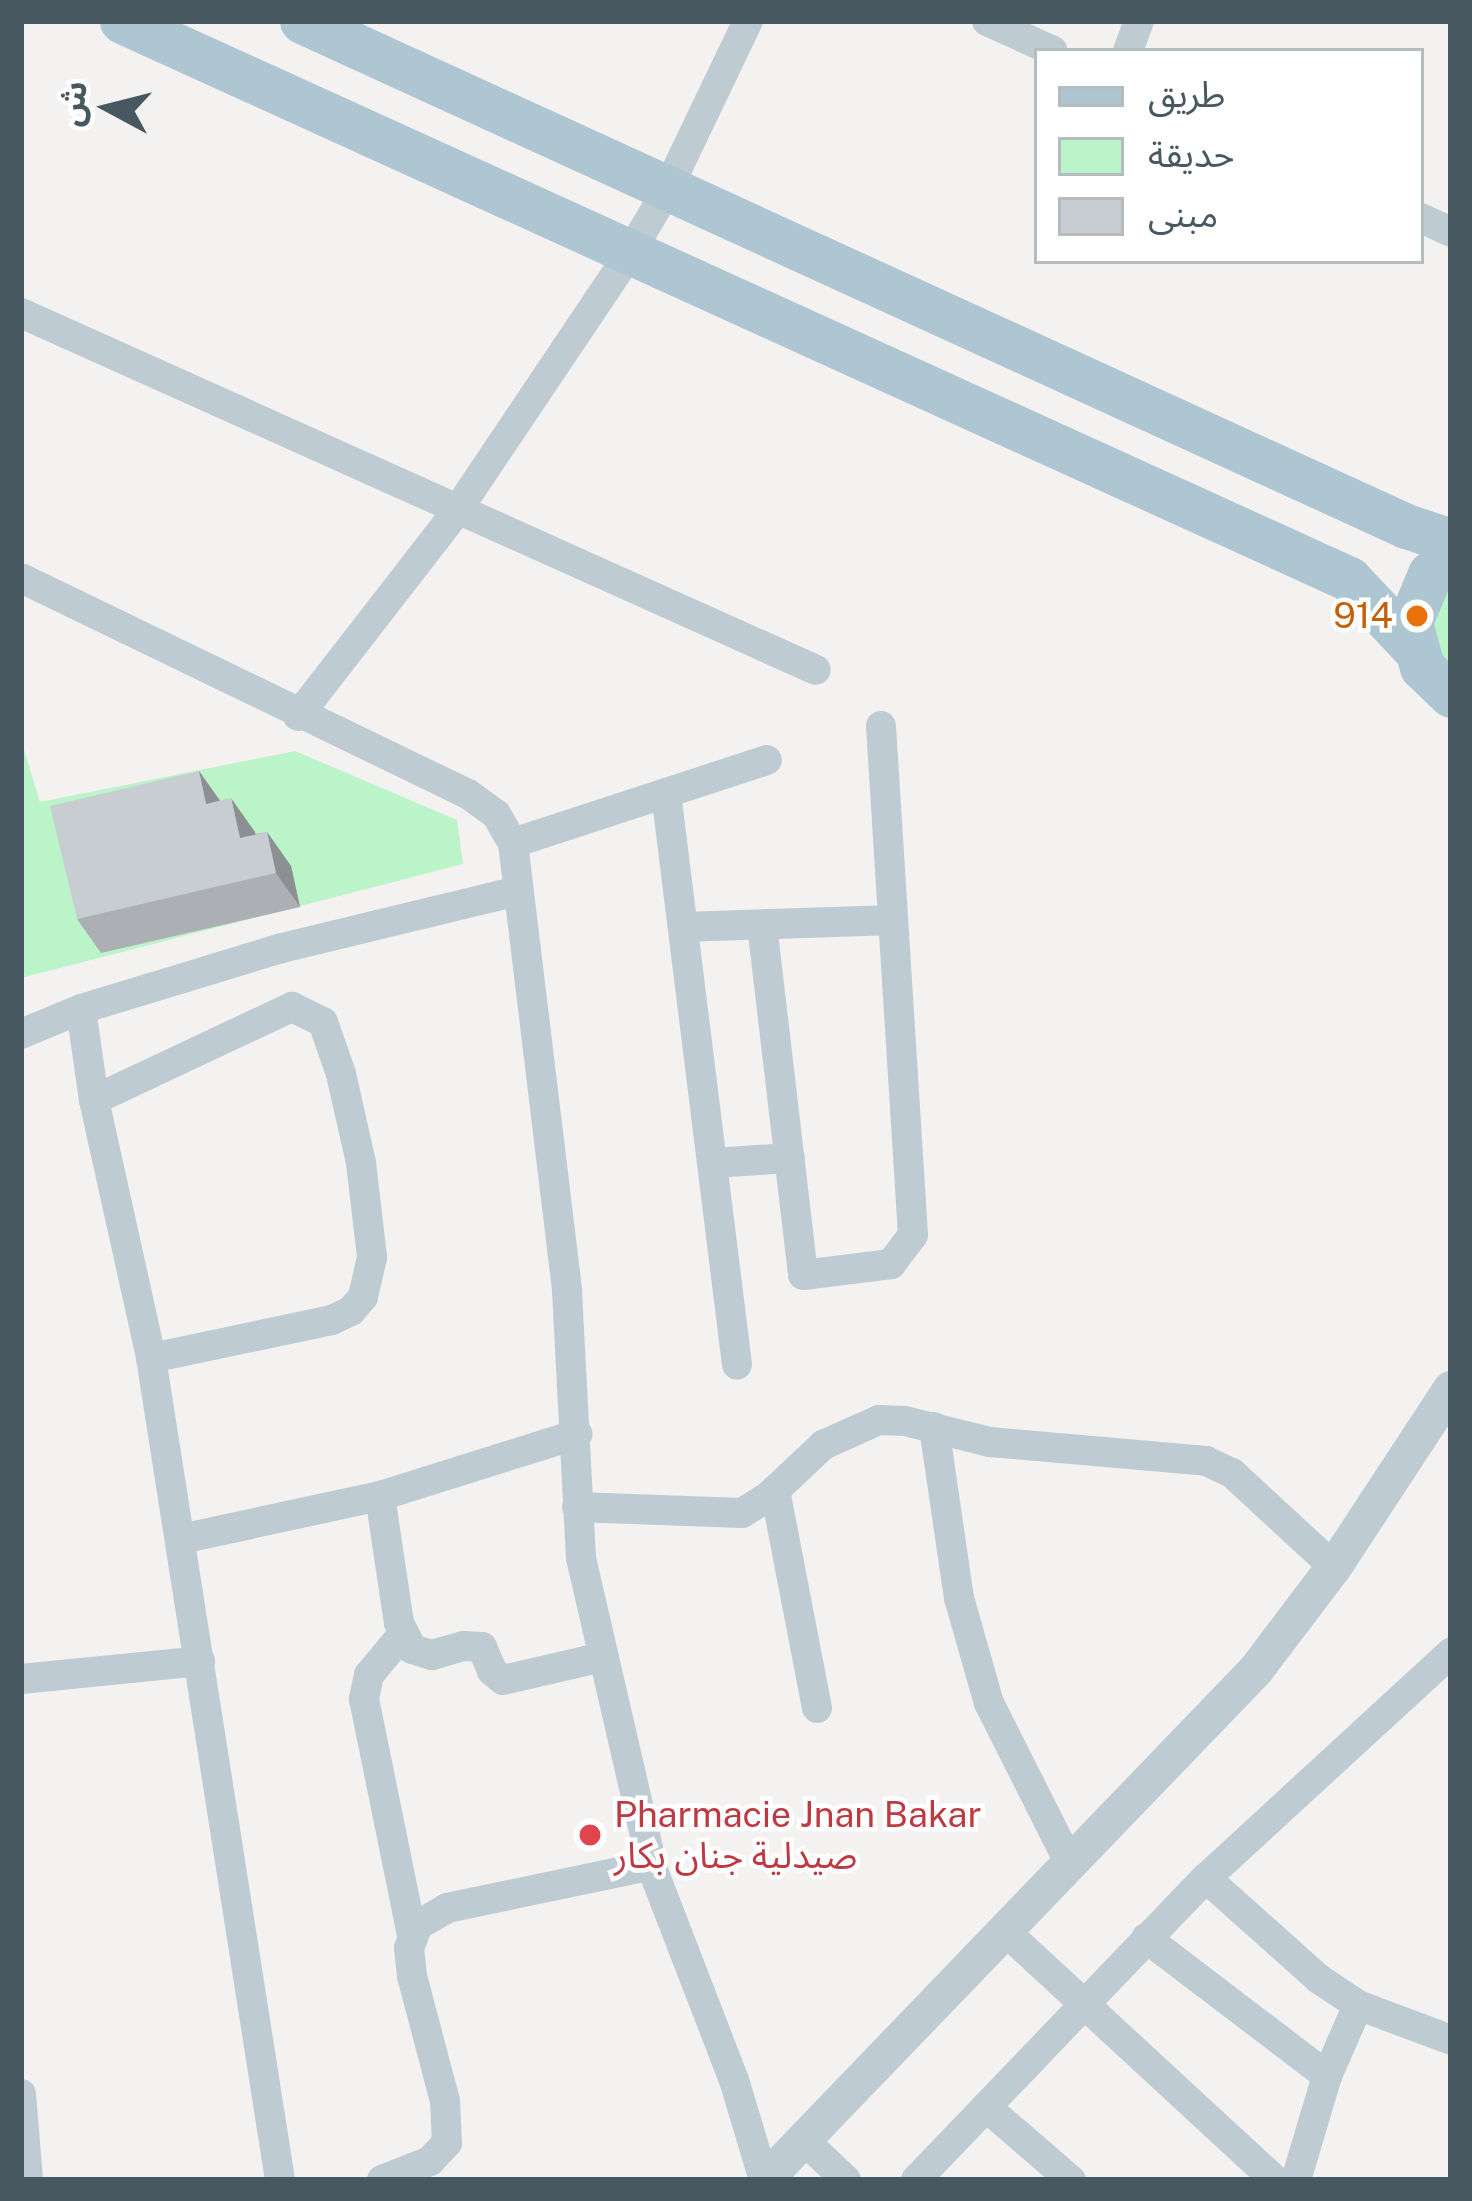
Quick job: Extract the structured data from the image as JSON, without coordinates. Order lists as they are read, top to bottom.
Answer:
{
  "places": ["914", "Pharmacie Jnan Bakar صيدلية جنان بكار"],
  "legend": ["طريق", "حديقة", "مبنى"],
  "north": "left"
}
